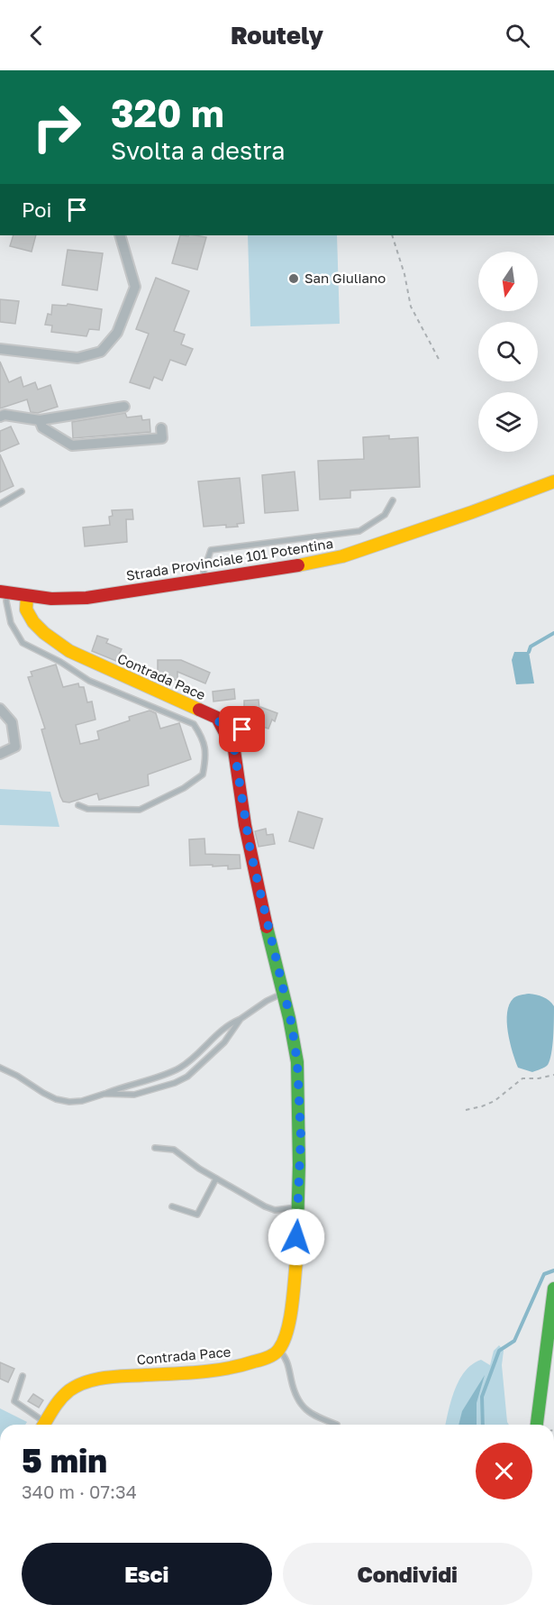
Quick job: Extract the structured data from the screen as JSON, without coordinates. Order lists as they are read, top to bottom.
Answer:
{
  "streets": {
    "street": ["Strada Provinciale 101 Potentina", "Contrada Pace"]
  },
  "crossings": [
    ["Strada Provinciale 101 Potentina", "Contrada Pace"]
  ],
  "places": ["San Giuliano"],
  "north": "bottom",
  "page": {
    "header": "Routely",
    "turn": ["320 m", "Svolta a destra"],
    "then": "Poi",
    "heading": ["5 min", "340 m · 07:34"],
    "buttons": ["Esci", "Condividi"]
  }
}
